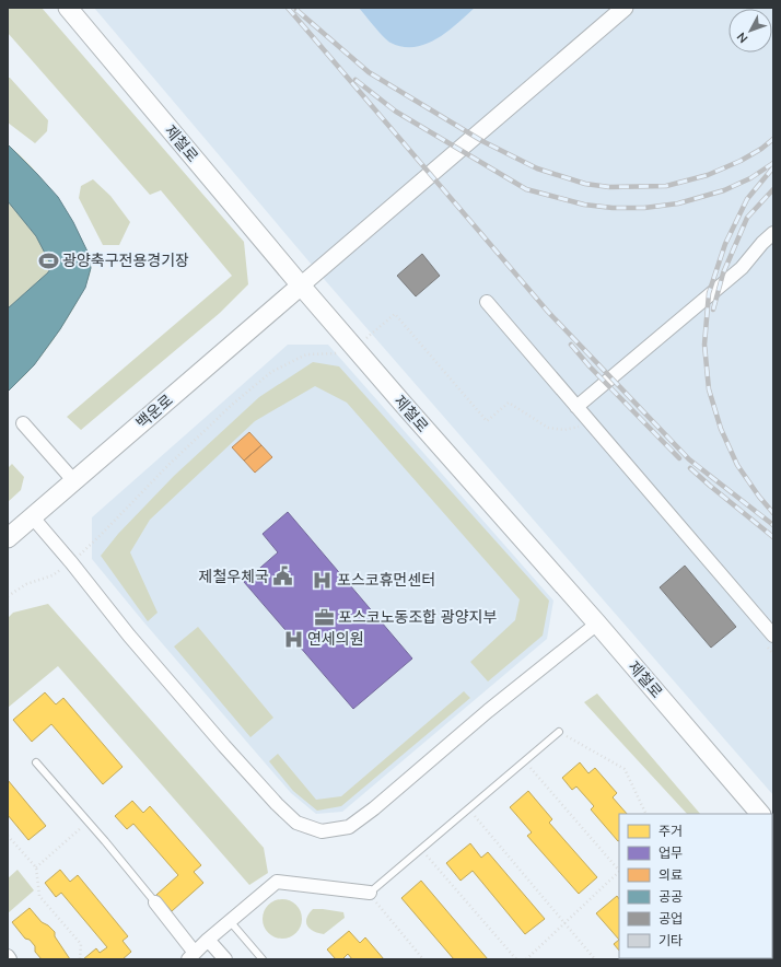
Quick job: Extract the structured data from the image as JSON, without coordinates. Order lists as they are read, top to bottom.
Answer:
{
  "streets": {
    "main road": ["제철로", "백운로"]
  },
  "crossings": [
    ["제철로", "백운로"]
  ],
  "places": {
    "sports": ["광양축구전용경기장"],
    "public building": ["제철우체국"],
    "hospital": ["포스코휴먼센터", "연세의원"],
    "office": ["포스코노동조합 광양지부"]
  },
  "legend": [
    "주거",
    "업무",
    "의료",
    "공공",
    "공업",
    "기타"
  ],
  "north": "bottom left"
}
